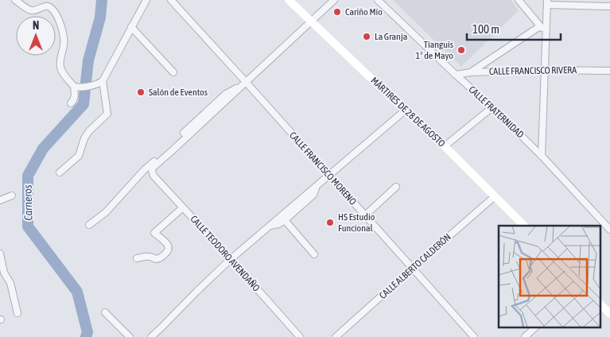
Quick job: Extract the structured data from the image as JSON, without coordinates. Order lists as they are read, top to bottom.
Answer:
{
  "streets": {
    "main road": ["MÁRTIRES DE 28 DE AGOSTO"],
    "street": [
      "CALLE FRANCISCO RIVERA",
      "CALLE FRATERNIDAD",
      "CALLE FRANCISCO MORENO",
      "CALLE TEODORO AVENDAÑO",
      "CALLE ALBERTO CALDERÓN"
    ]
  },
  "crossings": [
    ["CALLE FRANCISCO RIVERA", "CALLE FRATERNIDAD"],
    ["MÁRTIRES DE 28 DE AGOSTO", "CALLE ALBERTO CALDERÓN"],
    ["CALLE FRANCISCO MORENO", "CALLE ALBERTO CALDERÓN"]
  ],
  "water": ["Carneros"],
  "places": [
    "Cariño Mío",
    "La Granja",
    "Tianguis 1° de Mayo",
    "Salón de Eventos",
    "HS Estudio Funcional"
  ],
  "scale_bar": "100 m",
  "north": "top"
}
